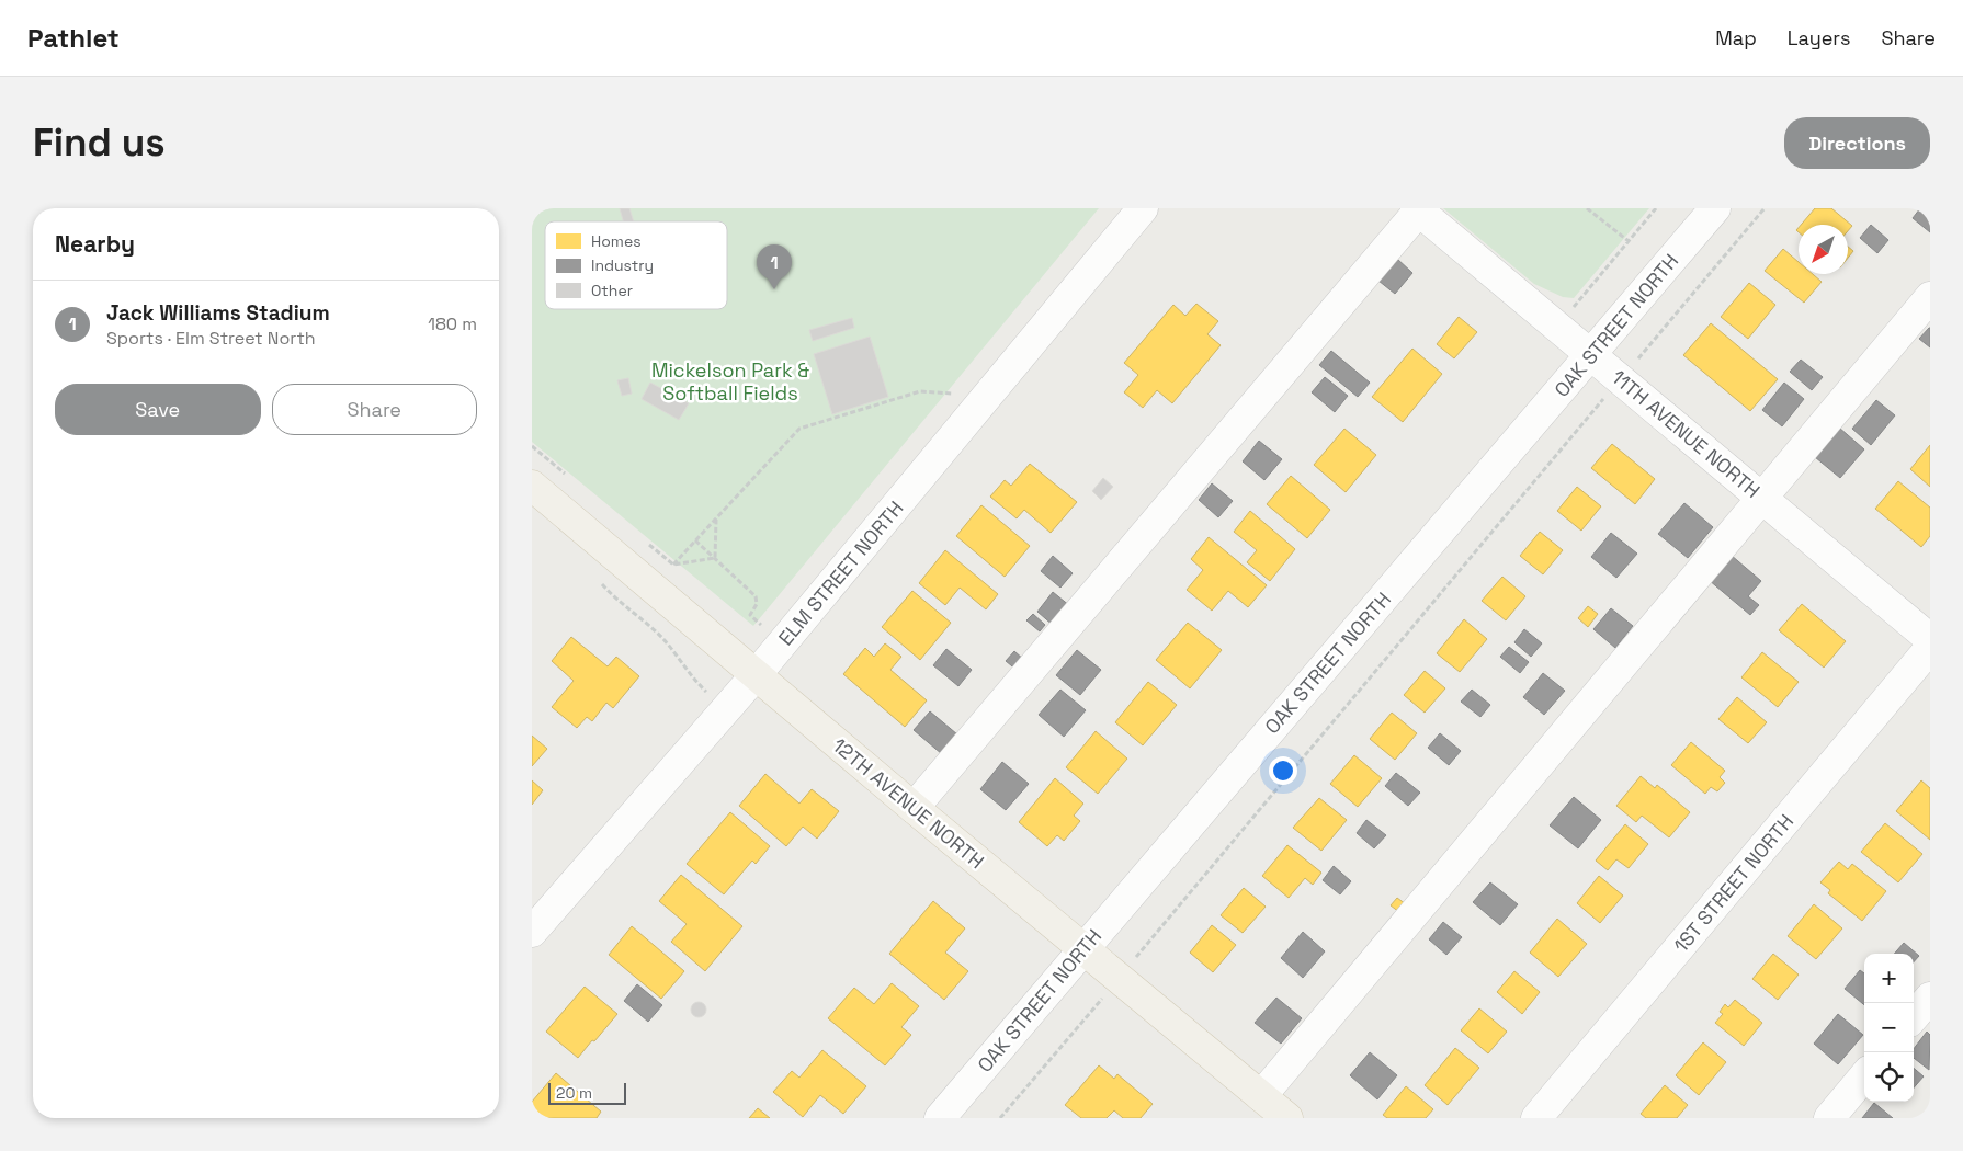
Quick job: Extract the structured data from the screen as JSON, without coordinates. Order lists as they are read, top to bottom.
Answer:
{
  "streets": {
    "main road": ["12TH AVENUE NORTH"],
    "street": [
      "OAK STREET NORTH",
      "11TH AVENUE NORTH",
      "ELM STREET NORTH",
      "1ST STREET NORTH"
    ]
  },
  "crossings": [
    ["OAK STREET NORTH", "11TH AVENUE NORTH"],
    ["OAK STREET NORTH", "12TH AVENUE NORTH"],
    ["ELM STREET NORTH", "12TH AVENUE NORTH"]
  ],
  "parks": ["Mickelson Park & Softball Fields"],
  "legend": ["Homes", "Industry", "Other"],
  "scale_bar": "20 m",
  "north": "bottom left",
  "page": {
    "header": "Pathlet",
    "nav": ["Map", "Layers", "Share"],
    "buttons": [
      "Directions",
      ["Save", "Share"]
    ],
    "title": "Find us",
    "heading": "Nearby",
    "pins": "1",
    "list": [
      {
        "mark": "1",
        "name": "Jack Williams Stadium",
        "note": "Sports · Elm Street North",
        "value": "180 m"
      }
    ],
    "map_buttons": ["+", "−"],
    "scale": "20 m"
  }
}
